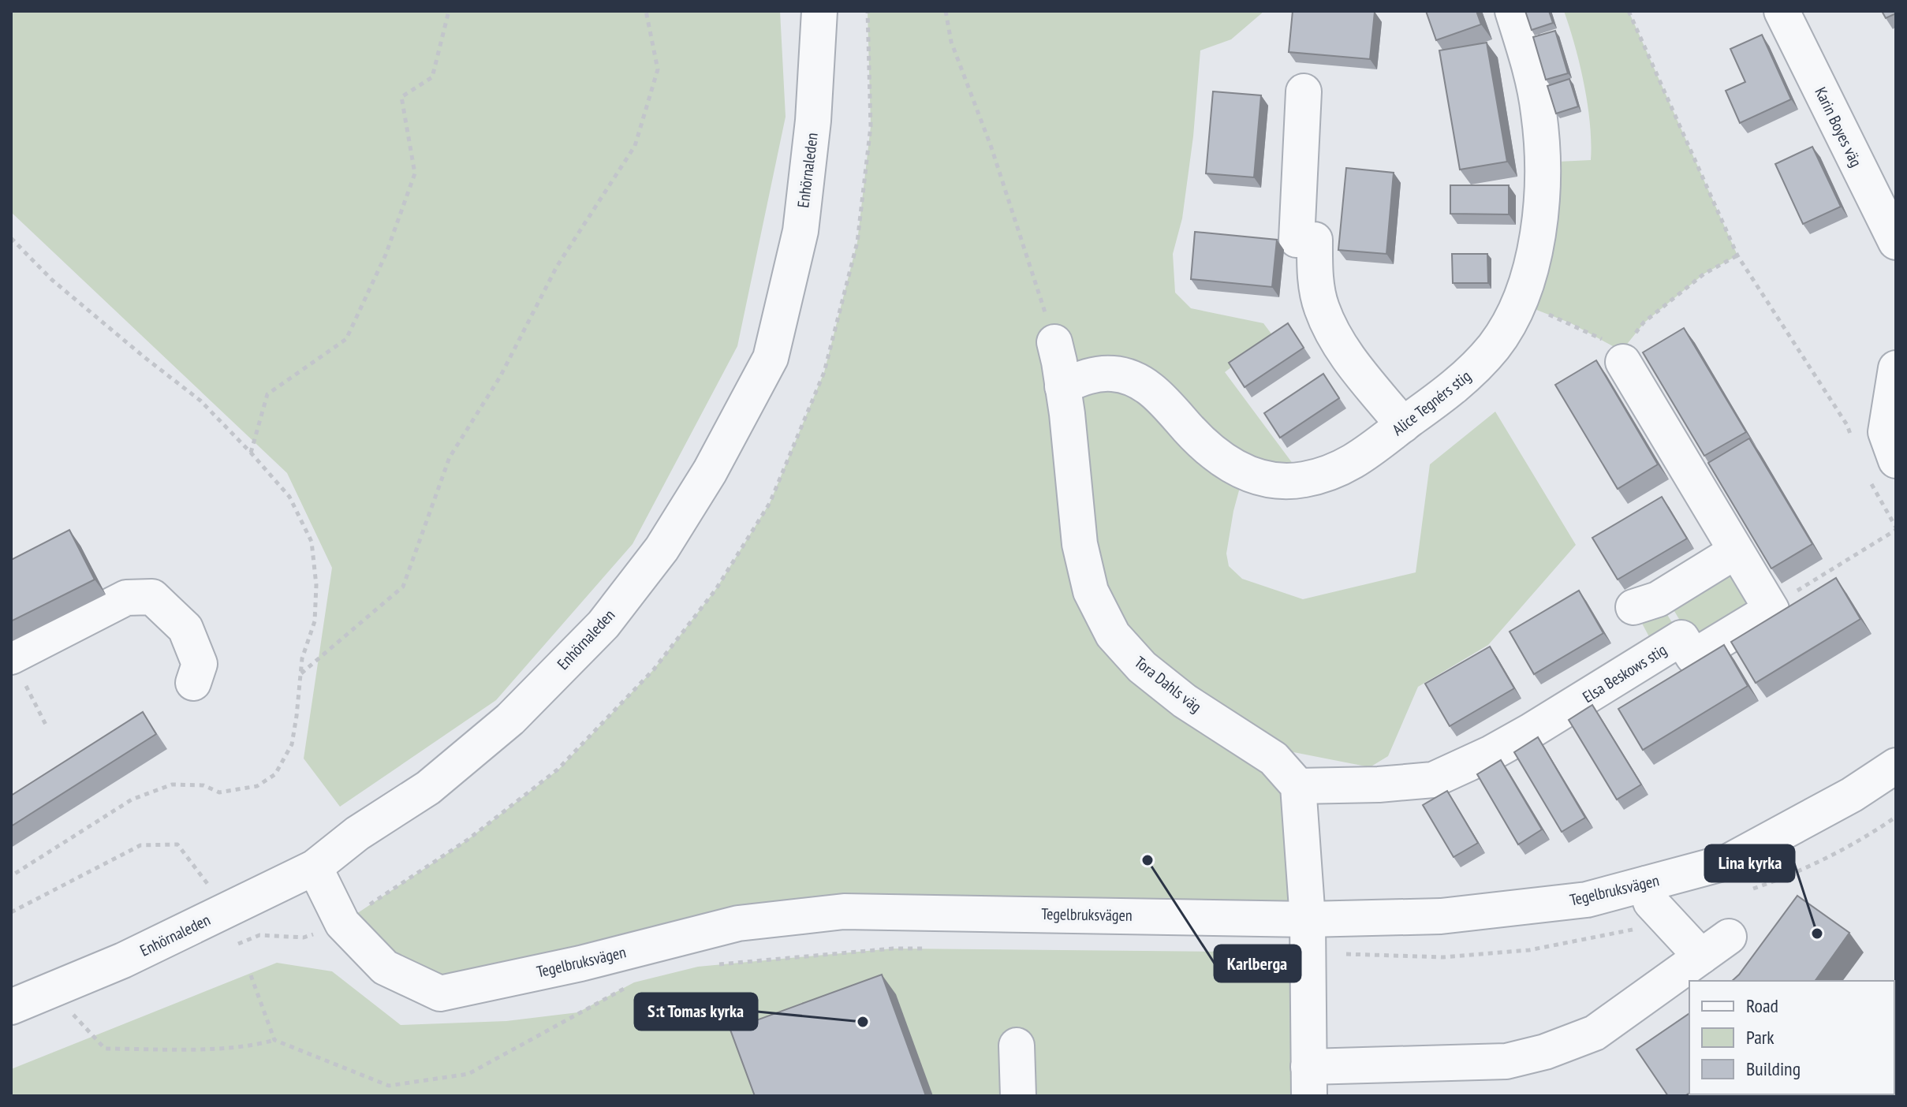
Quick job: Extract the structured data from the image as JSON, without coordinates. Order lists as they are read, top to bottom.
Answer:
{
  "streets": {
    "street": [
      "Karin Boyes väg",
      "Enhörnaleden",
      "Alice Tegnérs stig",
      "Elsa Beskows stig",
      "Tora Dahls väg",
      "Tegelbruksvägen"
    ]
  },
  "crossings": [
    ["Enhörnaleden", "Tegelbruksvägen"],
    ["Alice Tegnérs stig", "Tora Dahls väg"],
    ["Elsa Beskows stig", "Tora Dahls väg"]
  ],
  "places": ["Karlberga", "Lina kyrka", "S:t Tomas kyrka"],
  "legend": ["Road", "Park", "Building"]
}
